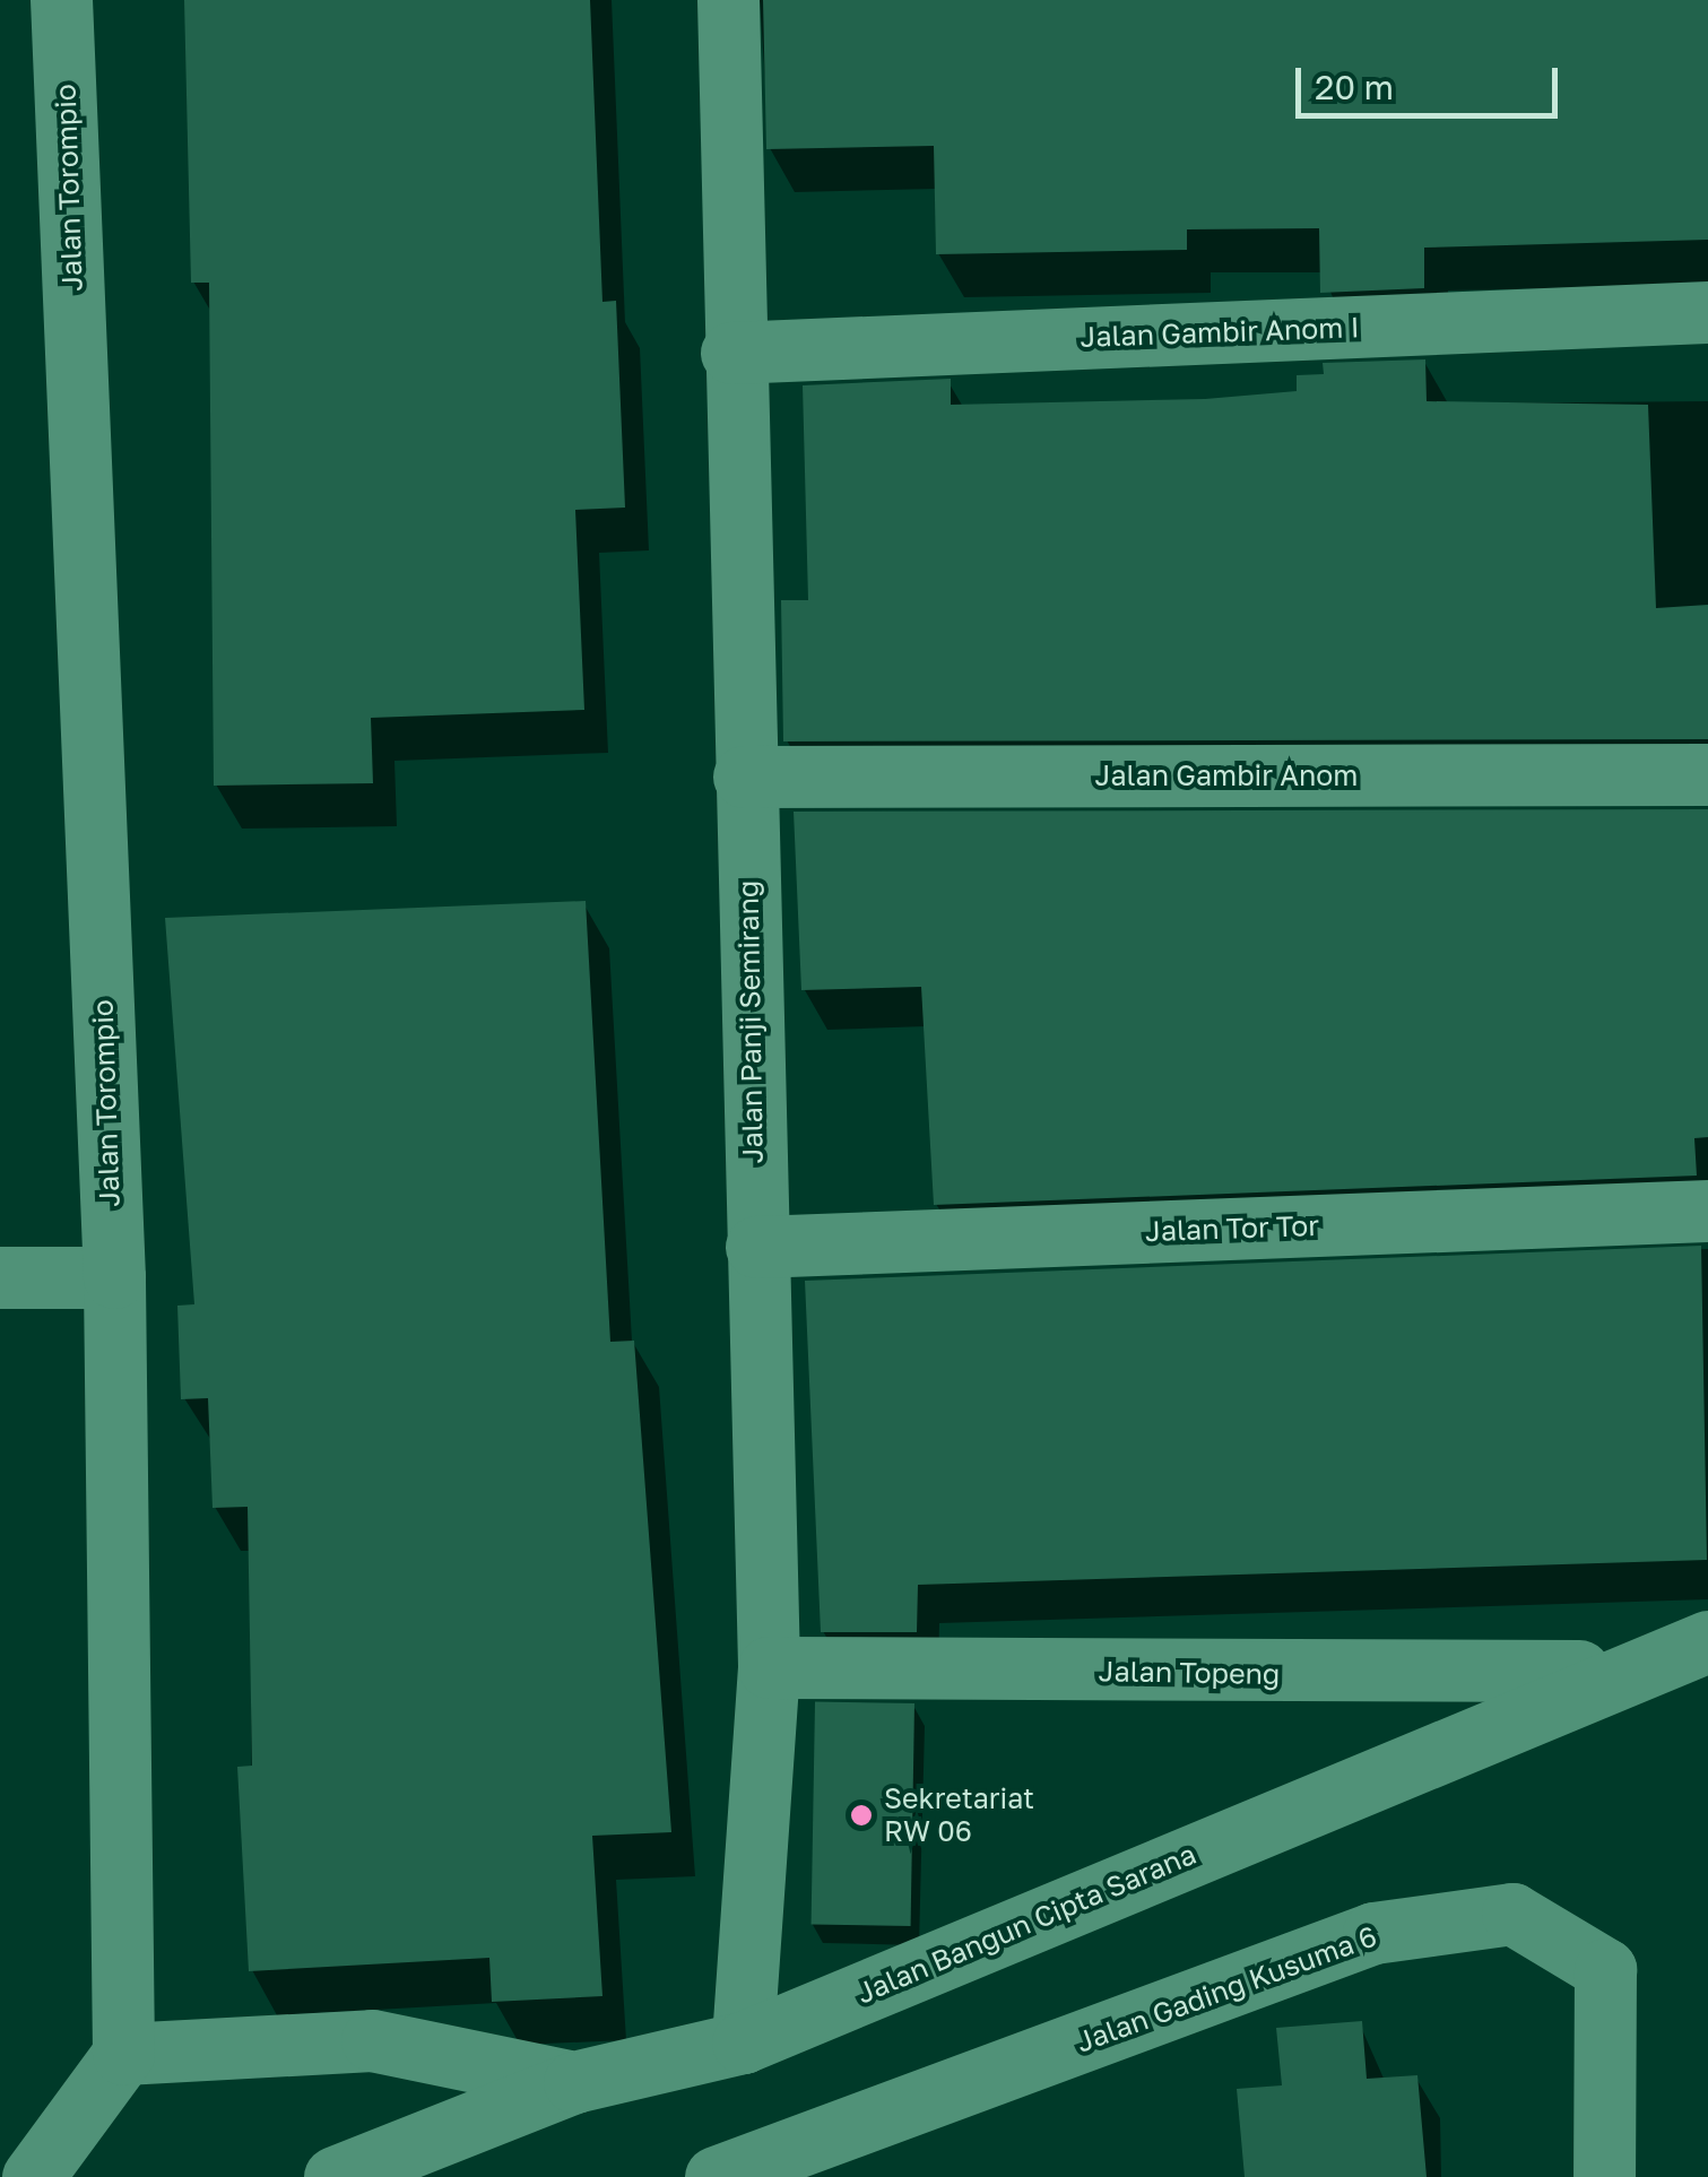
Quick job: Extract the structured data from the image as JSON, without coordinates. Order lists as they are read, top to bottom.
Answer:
{
  "streets": {
    "street": [
      "Jalan Torompio",
      "Jalan Gambir Anom I",
      "Jalan Gambir Anom",
      "Jalan Panji Semirang",
      "Jalan Tor Tor",
      "Jalan Topeng",
      "Jalan Bangun Cipta Sarana",
      "Jalan Gading Kusuma 6"
    ]
  },
  "crossings": [
    ["Jalan Gambir Anom I", "Jalan Panji Semirang"],
    ["Jalan Gambir Anom", "Jalan Panji Semirang"],
    ["Jalan Panji Semirang", "Jalan Tor Tor"],
    ["Jalan Panji Semirang", "Jalan Topeng"],
    ["Jalan Panji Semirang", "Jalan Bangun Cipta Sarana"],
    ["Jalan Topeng", "Jalan Bangun Cipta Sarana"]
  ],
  "places": ["Sekretariat RW 06"],
  "scale_bar": "20 m"
}
